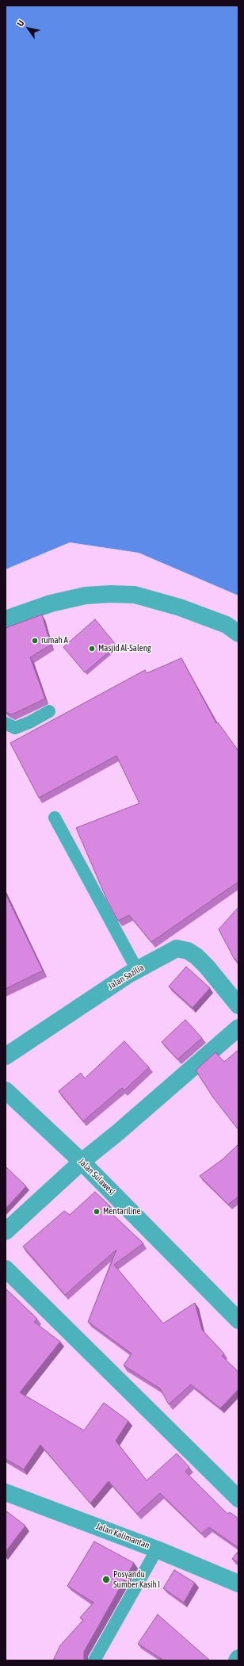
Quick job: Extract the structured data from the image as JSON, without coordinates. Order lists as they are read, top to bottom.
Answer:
{
  "streets": {
    "street": ["Jalan Sazilia", "Jalan Sulawesi", "Jalan Kalimantan"]
  },
  "places": [
    "rumah A",
    "Masjid Al-Saleng",
    "Mentariline",
    "Posyandu Sumber Kasih I"
  ],
  "north": "top left"
}
